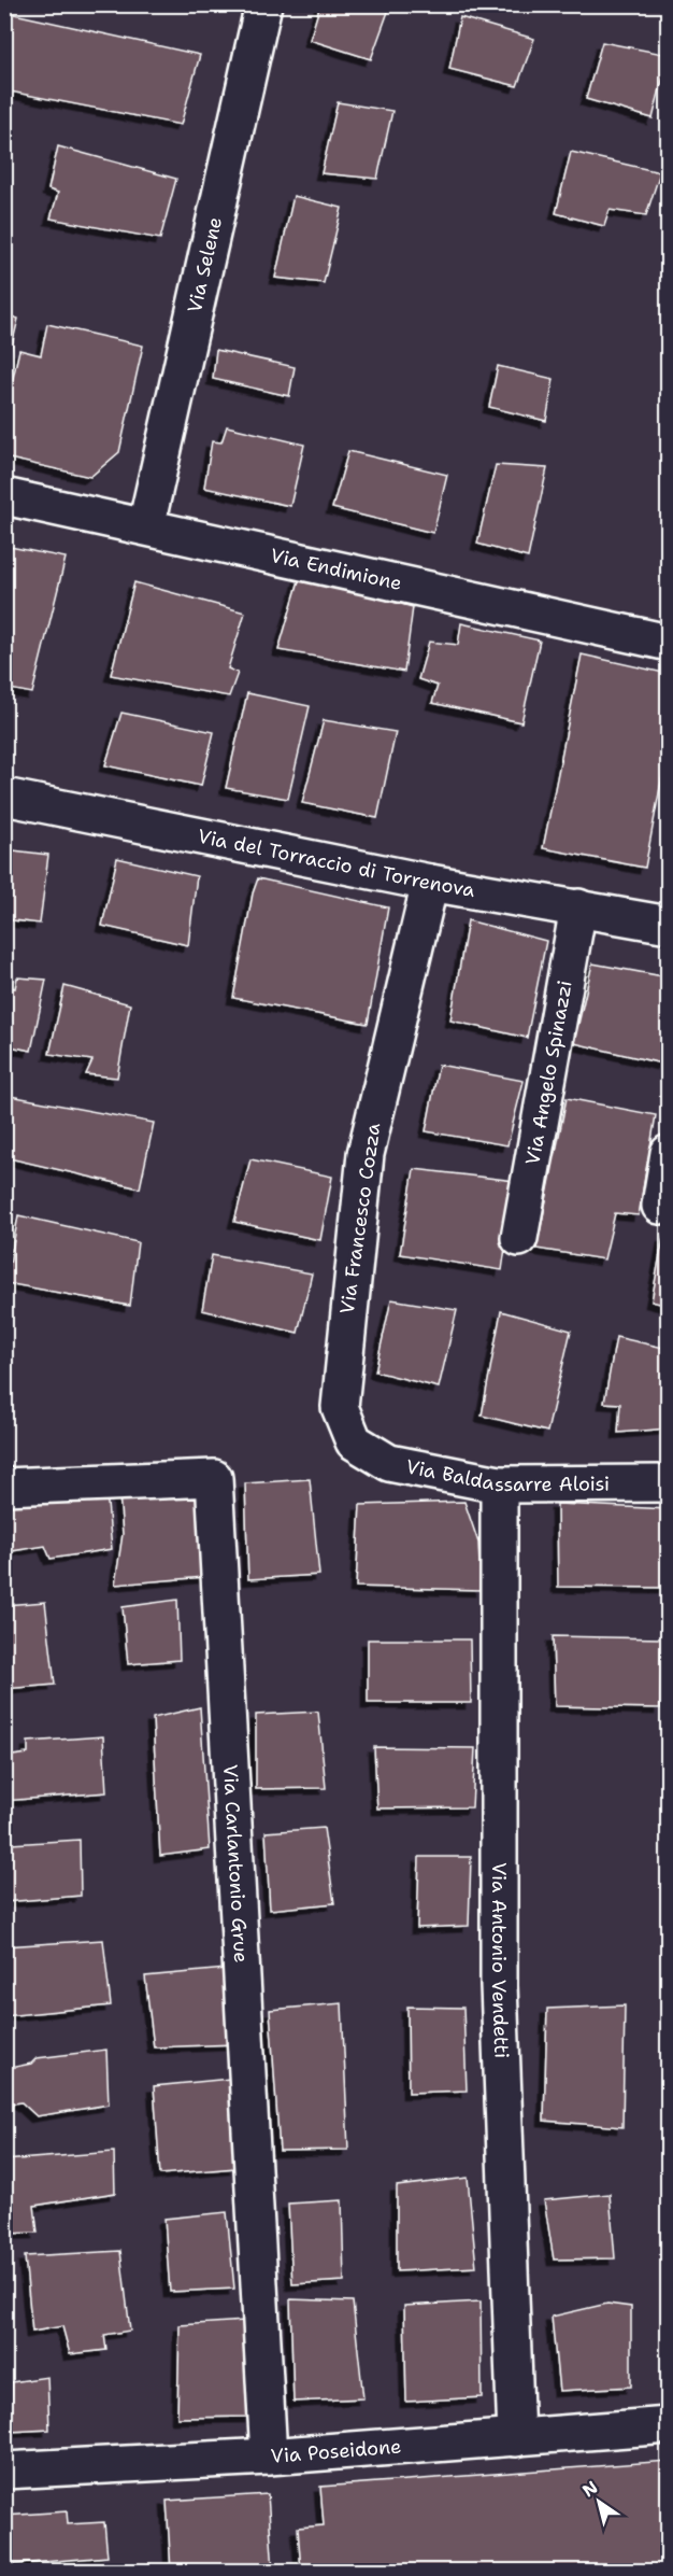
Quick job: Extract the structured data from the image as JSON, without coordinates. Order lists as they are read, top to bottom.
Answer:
{
  "streets": {
    "street": [
      "Via Selene",
      "Via Endimione",
      "Via del Torraccio di Torrenova",
      "Via Angelo Spinazzi",
      "Via Francesco Cozza",
      "Via Baldassarre Aloisi",
      "Via Carlantonio Grue",
      "Via Antonio Vendetti",
      "Via Poseidone"
    ]
  },
  "crossings": [
    ["Via Selene", "Via Endimione"],
    ["Via del Torraccio di Torrenova", "Via Angelo Spinazzi"],
    ["Via del Torraccio di Torrenova", "Via Francesco Cozza"],
    ["Via Francesco Cozza", "Via Baldassarre Aloisi"],
    ["Via Baldassarre Aloisi", "Via Antonio Vendetti"],
    ["Via Carlantonio Grue", "Via Poseidone"],
    ["Via Antonio Vendetti", "Via Poseidone"]
  ],
  "north": "top left"
}
